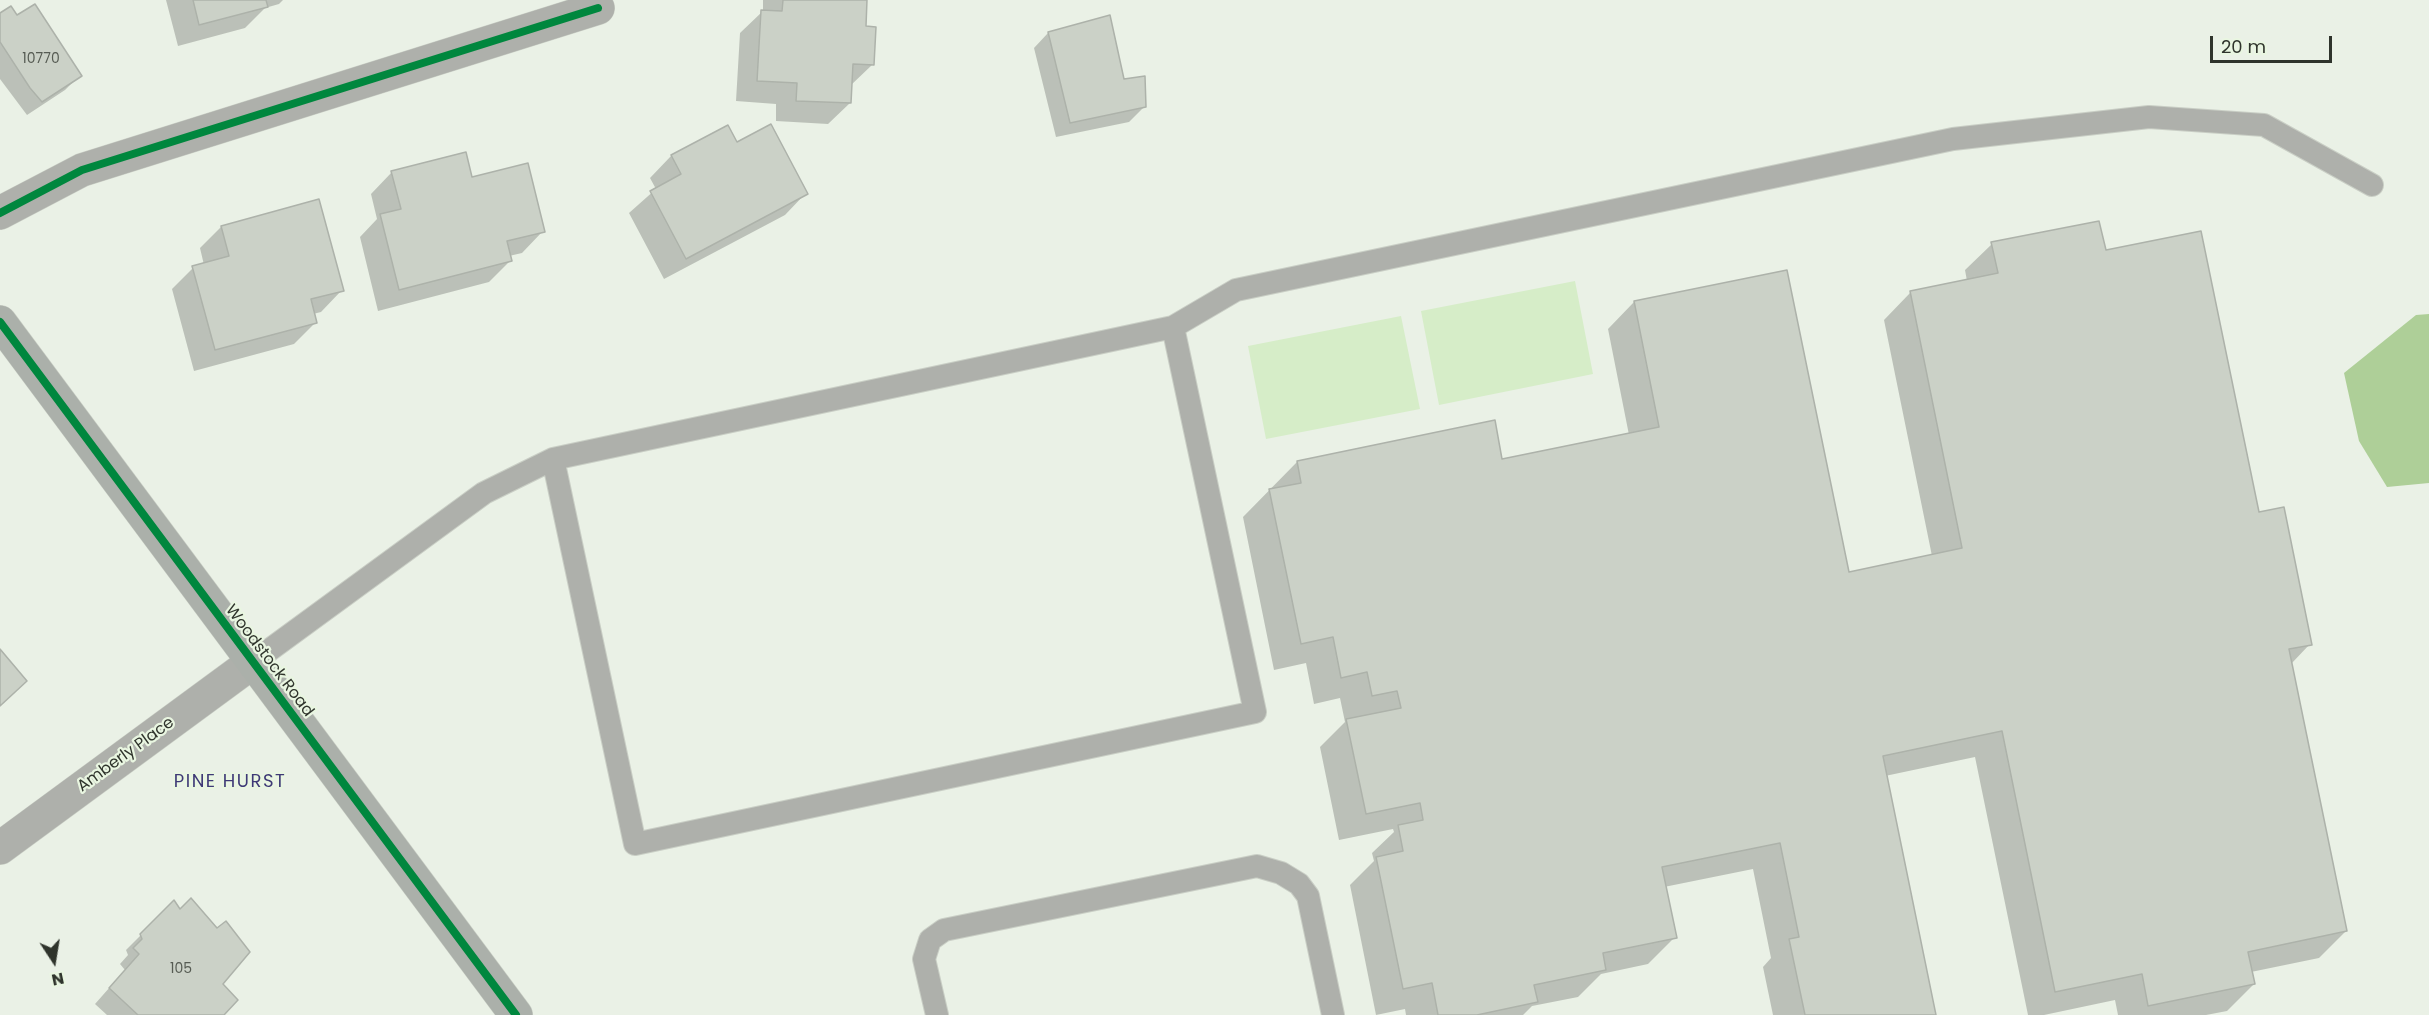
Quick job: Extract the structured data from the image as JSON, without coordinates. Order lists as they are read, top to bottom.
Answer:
{
  "streets": {
    "street": ["Woodstock Road", "Amberly Place"]
  },
  "crossings": [
    ["Woodstock Road", "Amberly Place"]
  ],
  "districts": ["PINE HURST"],
  "house_numbers": ["10770", "105"],
  "scale_bar": "20 m",
  "north": "bottom"
}
